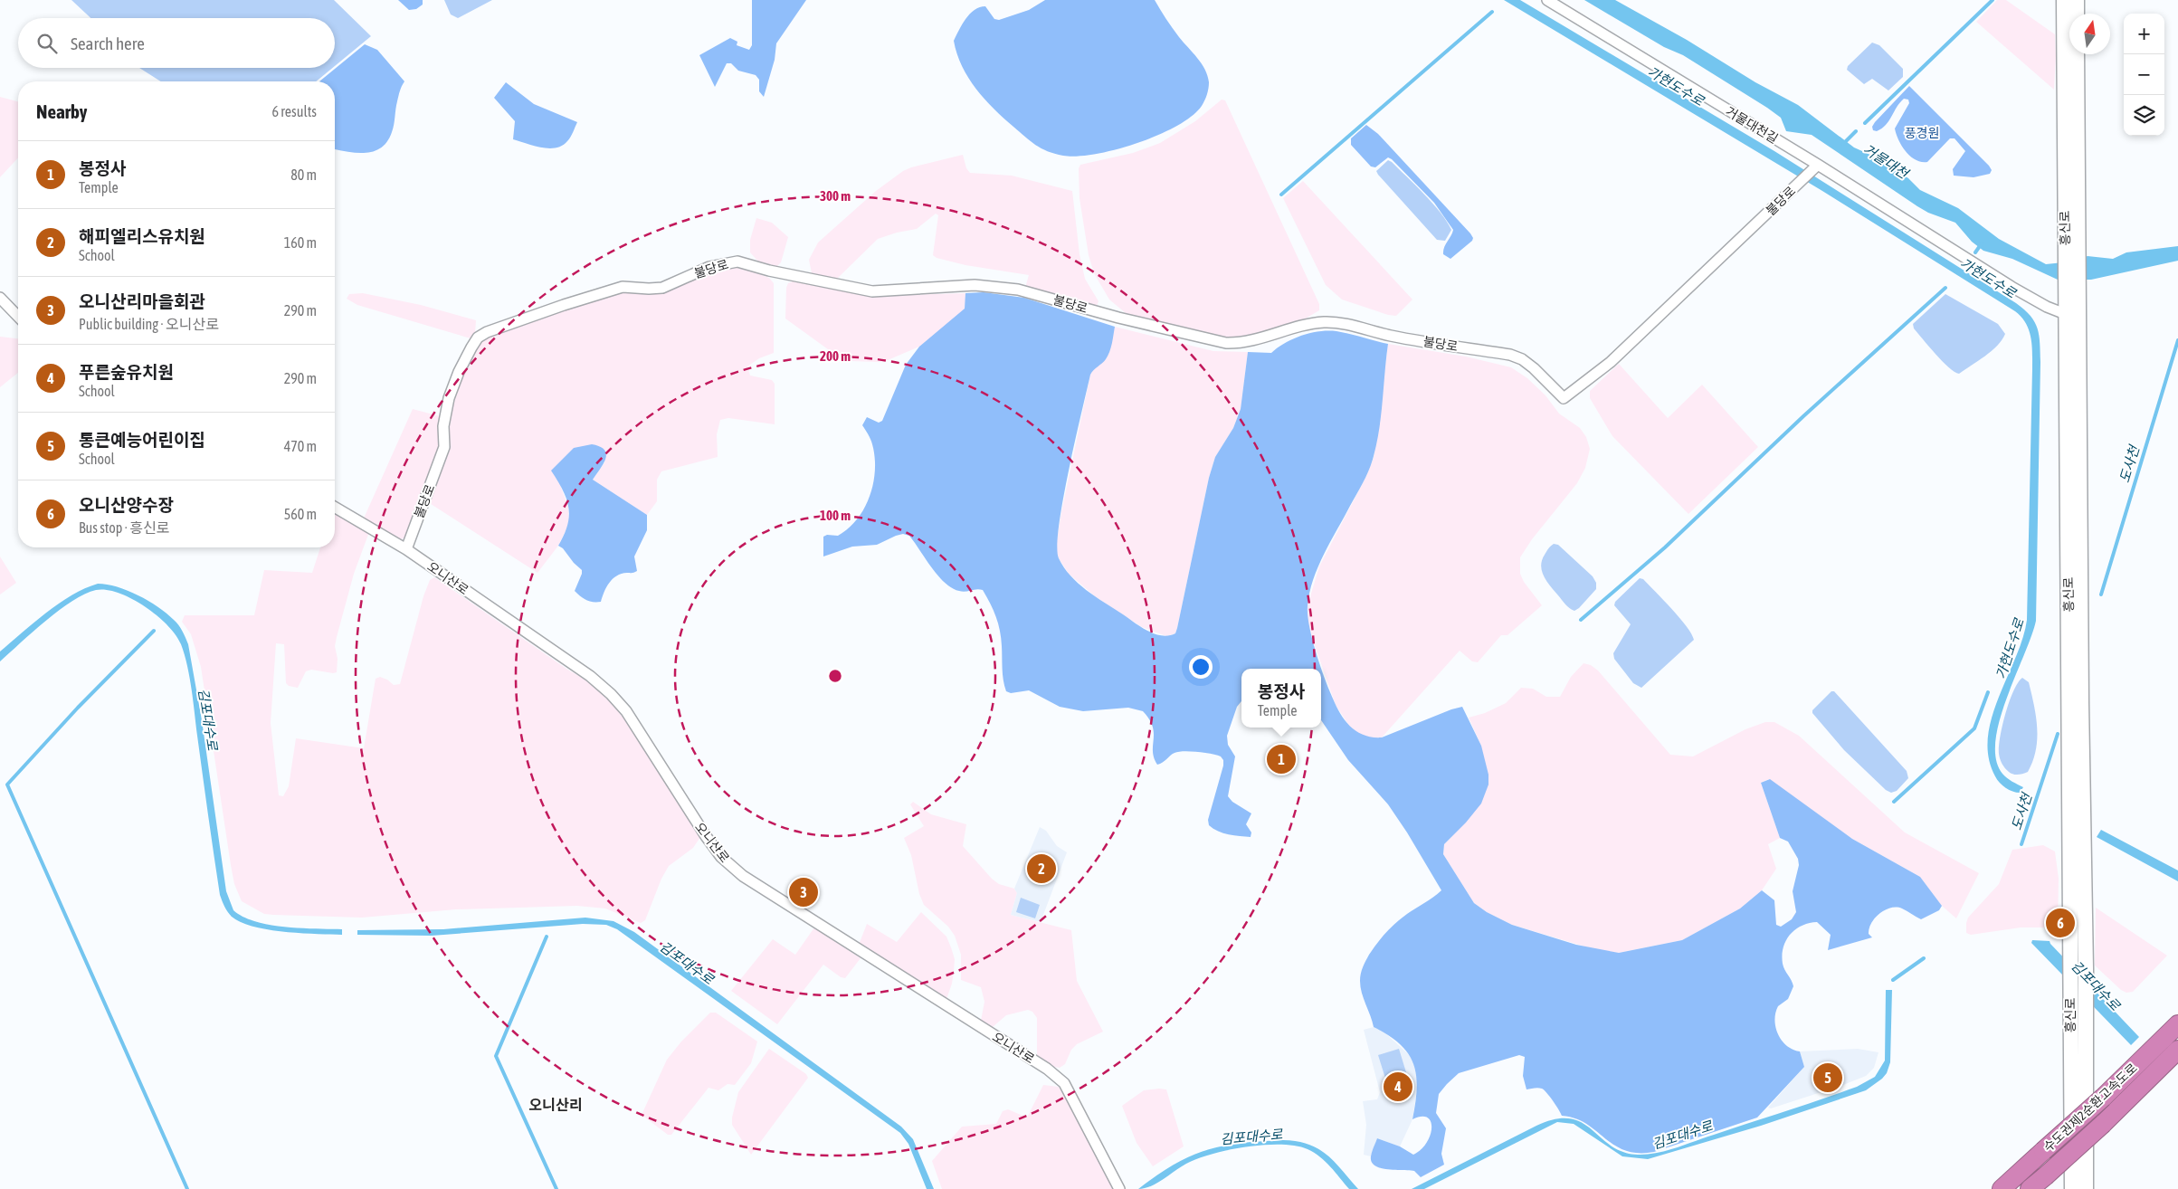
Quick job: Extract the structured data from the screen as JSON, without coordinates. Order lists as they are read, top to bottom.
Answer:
{
  "streets": {
    "highway": ["수도권제2순환고속도로"],
    "main road": ["흥신로"],
    "street": ["거물대천길", "불당로", "오니산로"]
  },
  "crossings": [
    ["거물대천길", "불당로"],
    ["불당로", "오니산로"]
  ],
  "districts": ["오니산리"],
  "water": [
    "가현도수로",
    "거물대천",
    "도사천",
    "김포대수로"
  ],
  "parks": ["풍경원"],
  "north": "top",
  "page": {
    "map_buttons": ["+", "−"],
    "search": "Search here",
    "heading": ["Nearby", "6 results"],
    "list": [
      {
        "mark": "1",
        "name": "봉정사",
        "note": "Temple",
        "value": "80 m"
      },
      {
        "mark": "2",
        "name": "해피엘리스유치원",
        "note": "School",
        "value": "160 m"
      },
      {
        "mark": "3",
        "name": "오니산리마을회관",
        "note": "Public building · 오니산로",
        "value": "290 m"
      },
      {
        "mark": "4",
        "name": "푸른숲유치원",
        "note": "School",
        "value": "290 m"
      },
      {
        "mark": "5",
        "name": "통큰예능어린이집",
        "note": "School",
        "value": "470 m"
      },
      {
        "mark": "6",
        "name": "오니산양수장",
        "note": "Bus stop · 흥신로",
        "value": "560 m"
      }
    ],
    "popup": ["봉정사", "Temple"],
    "pins": [
      "1",
      "2",
      "3",
      "6",
      "5",
      "4"
    ]
  },
  "rings": ["300 m", "200 m", "100 m"]
}
